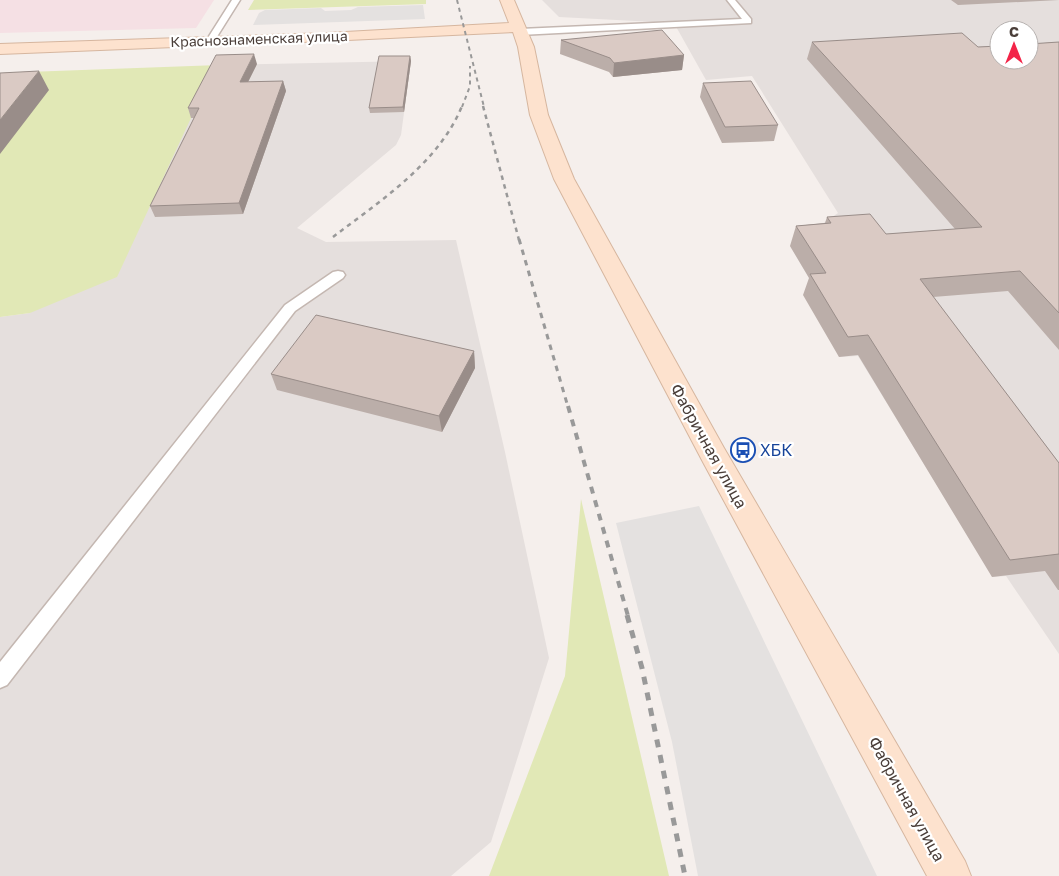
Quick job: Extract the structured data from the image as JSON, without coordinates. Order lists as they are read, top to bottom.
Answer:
{
  "streets": {
    "street": ["Краснознаменская улица", "Фабричная улица"]
  },
  "crossings": [
    ["Краснознаменская улица", "Фабричная улица"]
  ],
  "places": {
    "bus stop": ["ХБК"]
  },
  "north": "top"
}
